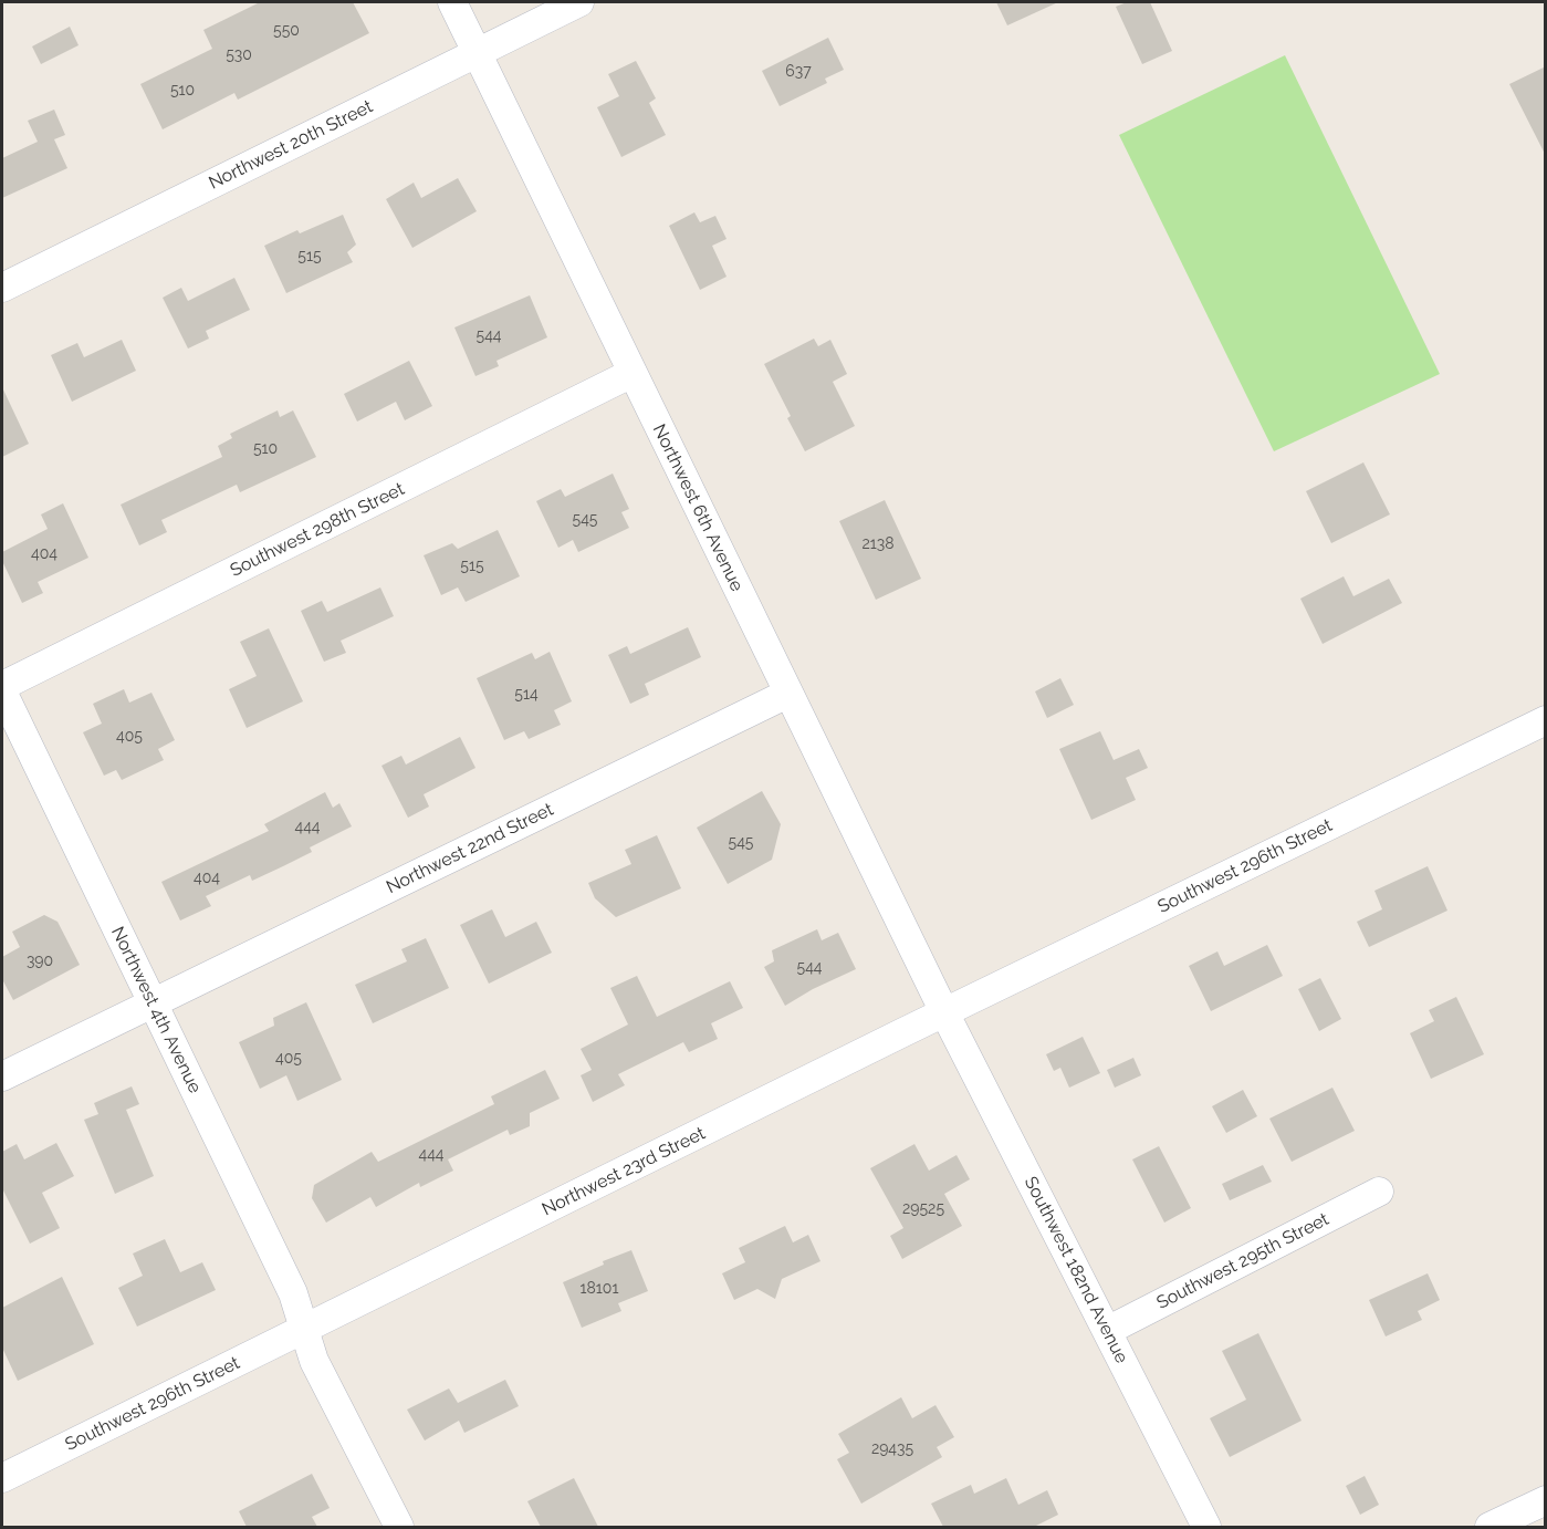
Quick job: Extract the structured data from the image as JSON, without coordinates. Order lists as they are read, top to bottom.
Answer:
{
  "streets": {
    "street": [
      "Northwest 20th Street",
      "Northwest 6th Avenue",
      "Southwest 298th Street",
      "Northwest 22nd Street",
      "Southwest 296th Street",
      "Northwest 4th Avenue",
      "Northwest 23rd Street",
      "Southwest 295th Street",
      "Southwest 182nd Avenue"
    ]
  },
  "crossings": [
    ["Northwest 20th Street", "Northwest 6th Avenue"],
    ["Northwest 6th Avenue", "Southwest 298th Street"],
    ["Northwest 6th Avenue", "Northwest 22nd Street"],
    ["Northwest 6th Avenue", "Southwest 296th Street"],
    ["Northwest 6th Avenue", "Northwest 23rd Street"],
    ["Northwest 6th Avenue", "Southwest 182nd Avenue"],
    ["Northwest 22nd Street", "Northwest 4th Avenue"],
    ["Southwest 296th Street", "Northwest 4th Avenue"],
    ["Southwest 296th Street", "Northwest 23rd Street"],
    ["Southwest 296th Street", "Southwest 182nd Avenue"],
    ["Northwest 4th Avenue", "Northwest 23rd Street"],
    ["Northwest 23rd Street", "Southwest 182nd Avenue"],
    ["Southwest 295th Street", "Southwest 182nd Avenue"]
  ],
  "house_numbers": [
    "550",
    "530",
    "637",
    "510",
    "515",
    "544",
    "510",
    "545",
    "2138",
    "404",
    "515",
    "514",
    "405",
    "444",
    "545",
    "404",
    "390",
    "544",
    "405",
    "444",
    "29525",
    "18101",
    "29435"
  ]
}
